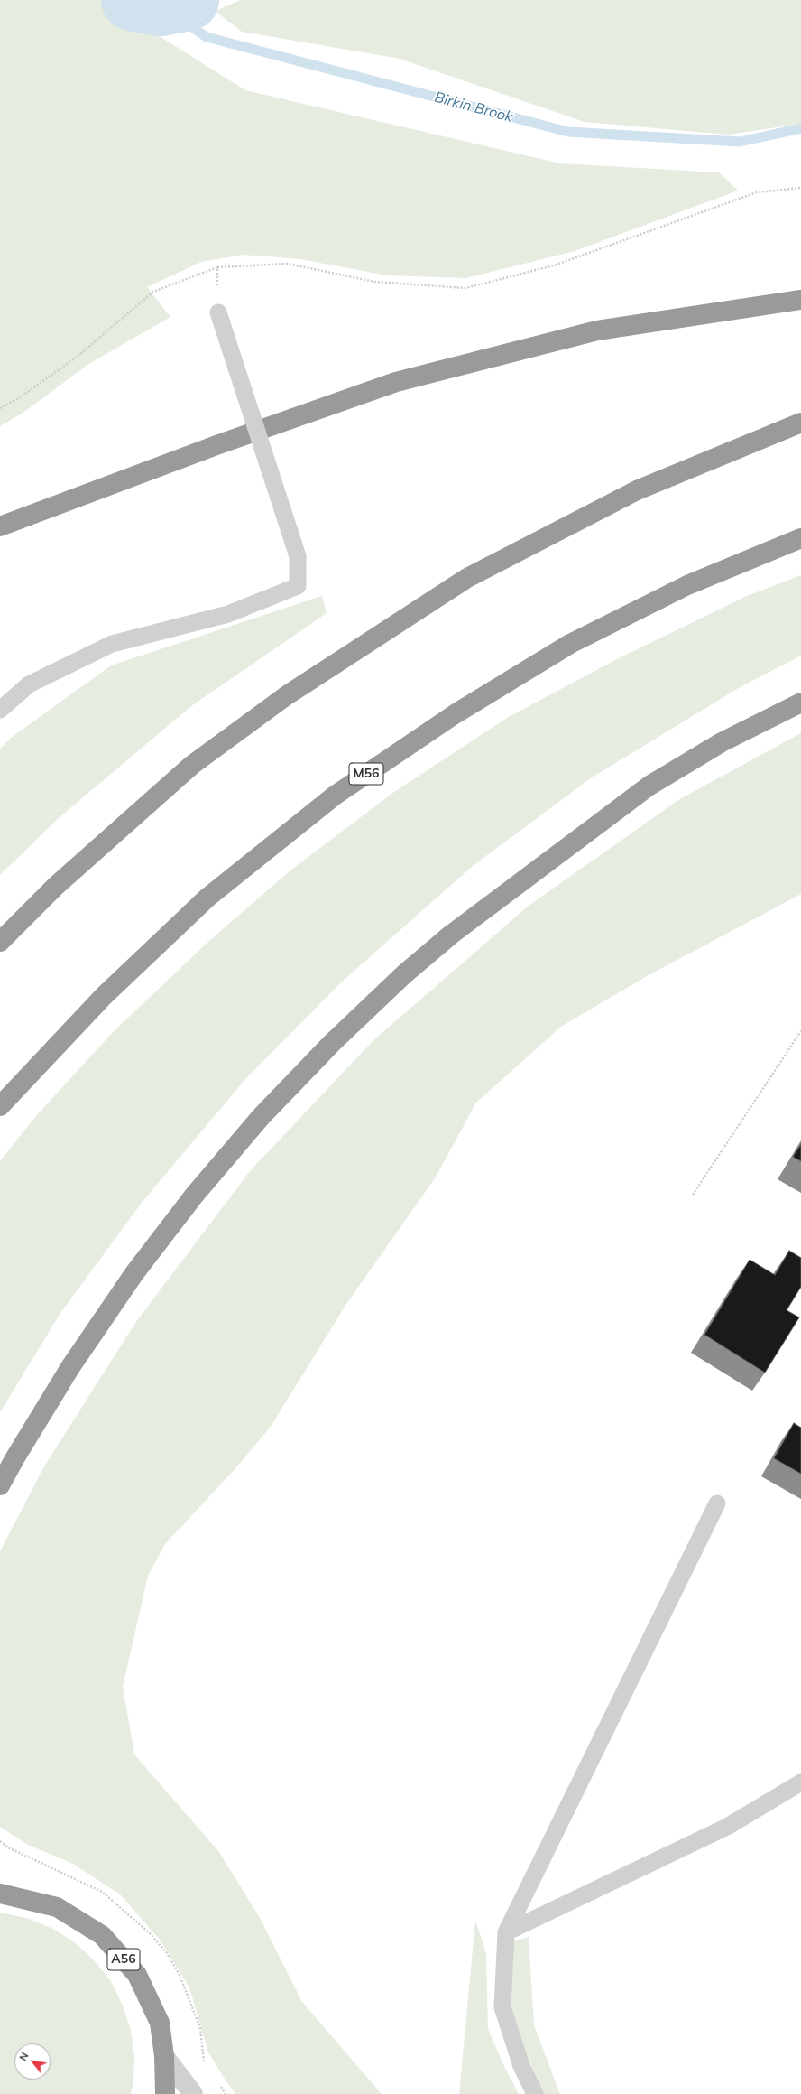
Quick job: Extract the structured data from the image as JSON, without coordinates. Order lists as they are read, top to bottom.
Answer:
{
  "streets": {
    "highway": ["M56", "A56"]
  },
  "water": ["Birkin Brook"],
  "north": "top left"
}
